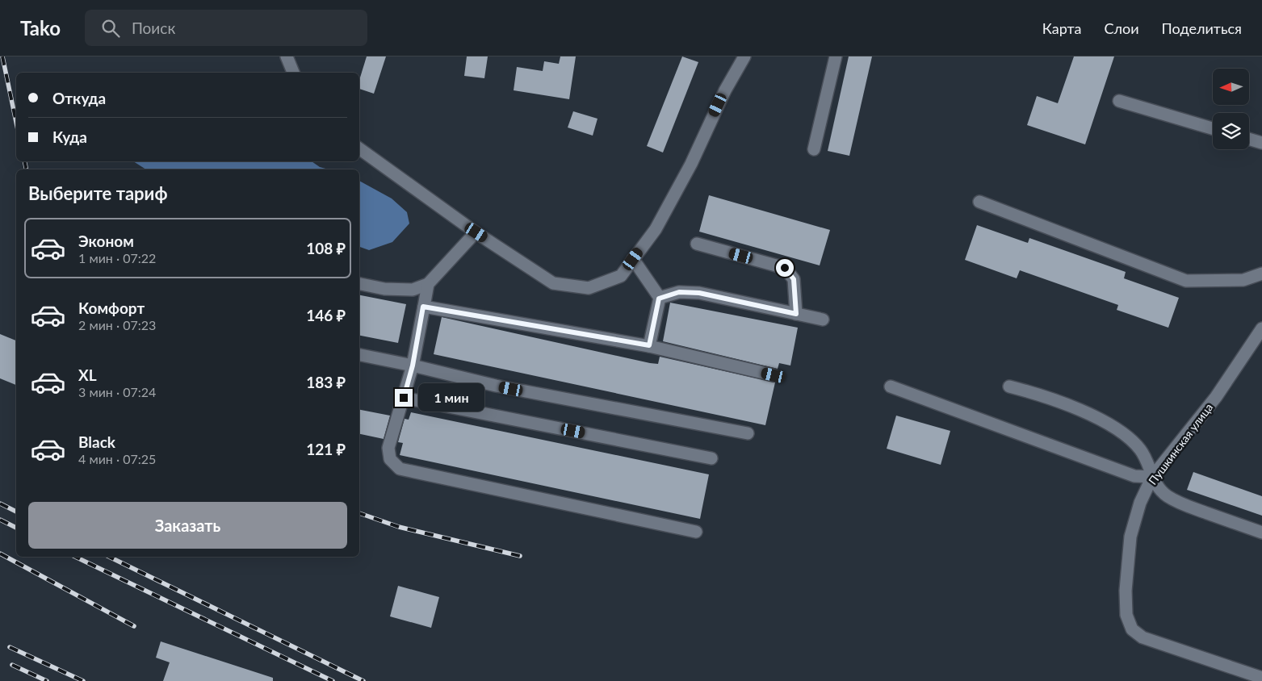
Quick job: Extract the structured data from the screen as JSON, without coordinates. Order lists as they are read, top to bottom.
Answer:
{
  "streets": {
    "street": ["Пушкинская улица"]
  },
  "north": "left",
  "page": {
    "header": "Tako",
    "search": "Поиск",
    "nav": ["Карта", "Слои", "Поделиться"],
    "banner": ["Откуда", "Куда"],
    "heading": "Выберите тариф",
    "list": [
      {
        "name": "Эконом",
        "note": "1 мин · 07:22",
        "value": "108 ₽"
      },
      {
        "name": "Комфорт",
        "note": "2 мин · 07:23",
        "value": "146 ₽"
      },
      {
        "name": "XL",
        "note": "3 мин · 07:24",
        "value": "183 ₽"
      },
      {
        "name": "Black",
        "note": "4 мин · 07:25",
        "value": "121 ₽"
      }
    ],
    "bubble": "1 мин",
    "buttons": "Заказать"
  }
}
